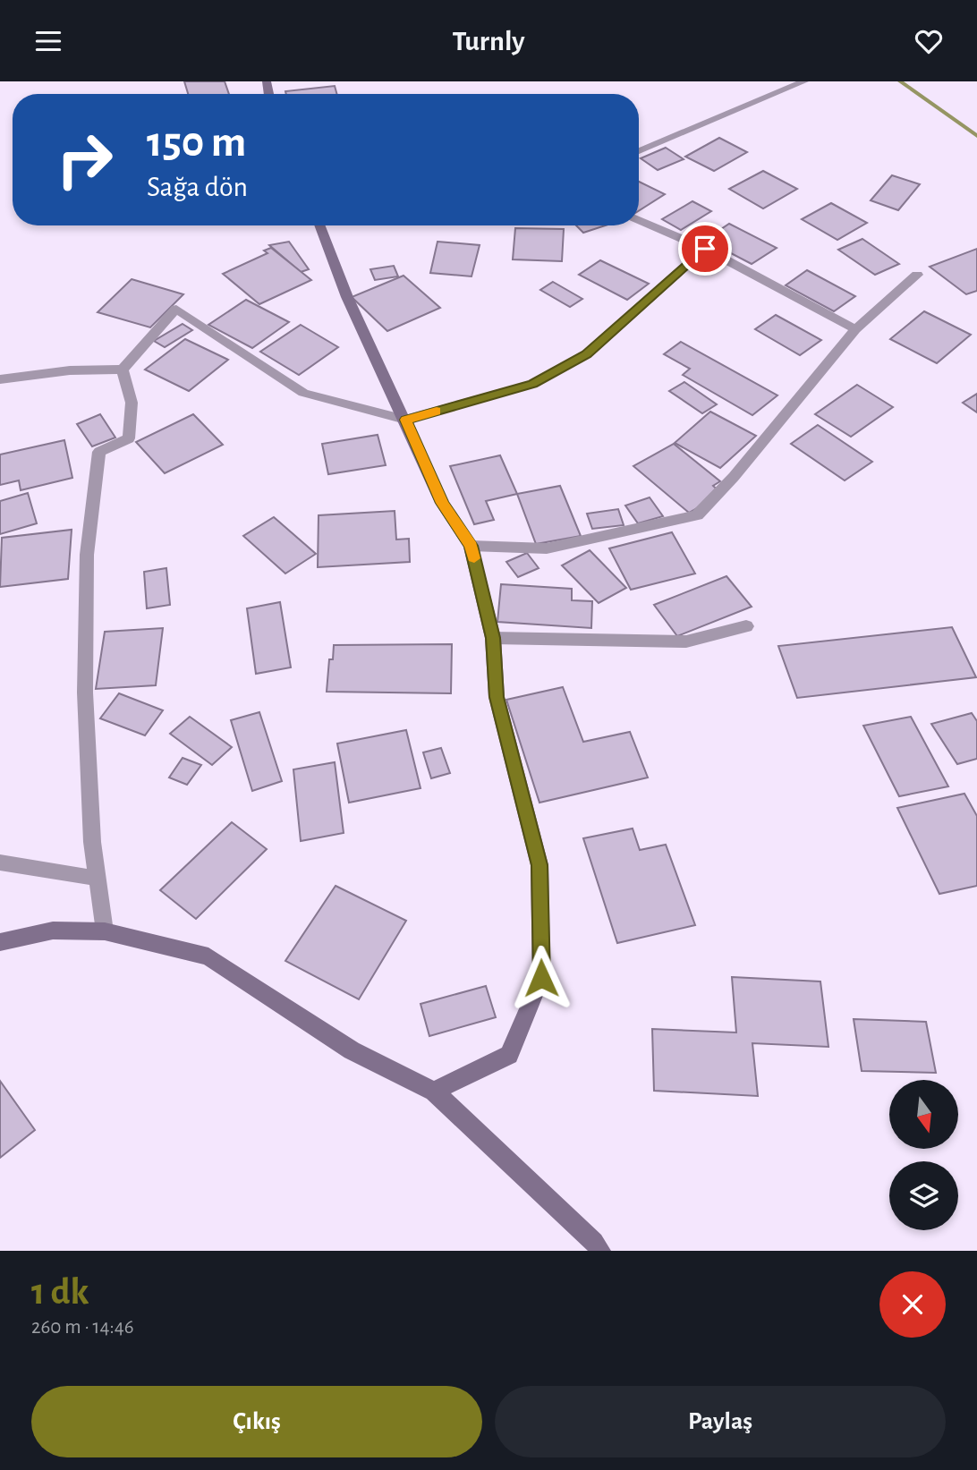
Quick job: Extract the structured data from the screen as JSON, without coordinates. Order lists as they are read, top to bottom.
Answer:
{
  "north": "bottom",
  "page": {
    "header": "Turnly",
    "turn": ["150 m", "Sağa dön"],
    "heading": ["1 dk", "260 m · 14:46"],
    "buttons": ["Çıkış", "Paylaş"]
  }
}
